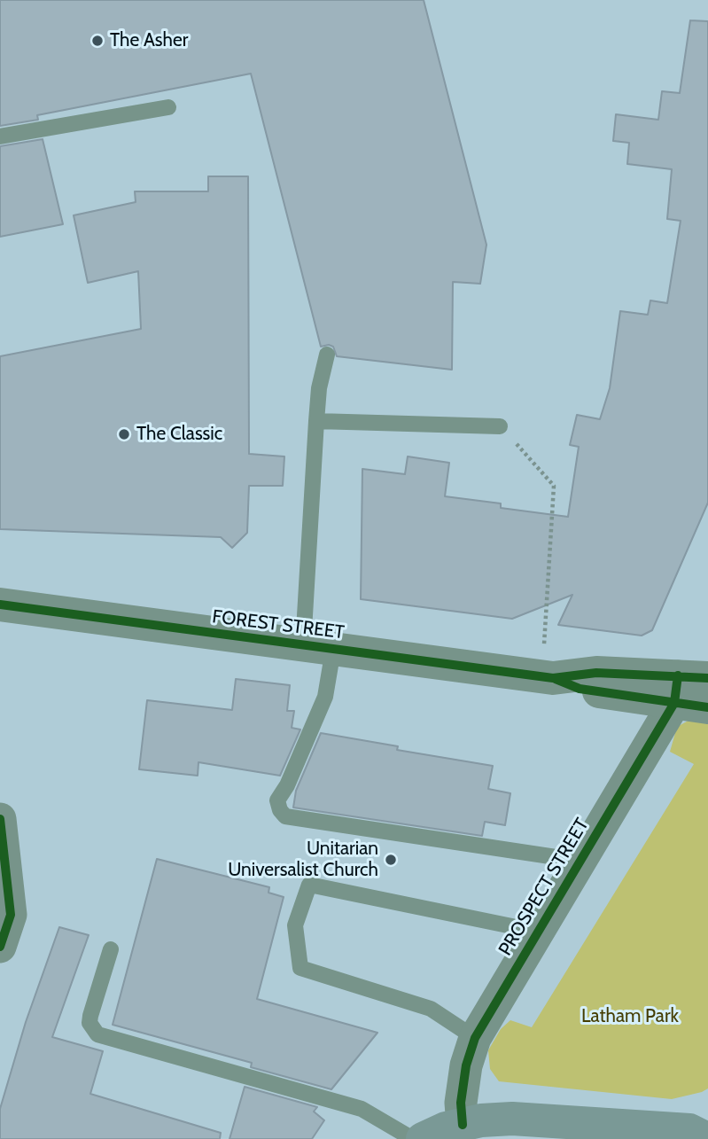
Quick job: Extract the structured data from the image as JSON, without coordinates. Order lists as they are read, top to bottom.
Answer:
{
  "streets": {
    "street": ["FOREST STREET", "PROSPECT STREET"]
  },
  "crossings": [
    ["FOREST STREET", "PROSPECT STREET"]
  ],
  "parks": ["Latham Park"],
  "places": ["The Asher", "The Classic", "Unitarian Universalist Church"]
}
